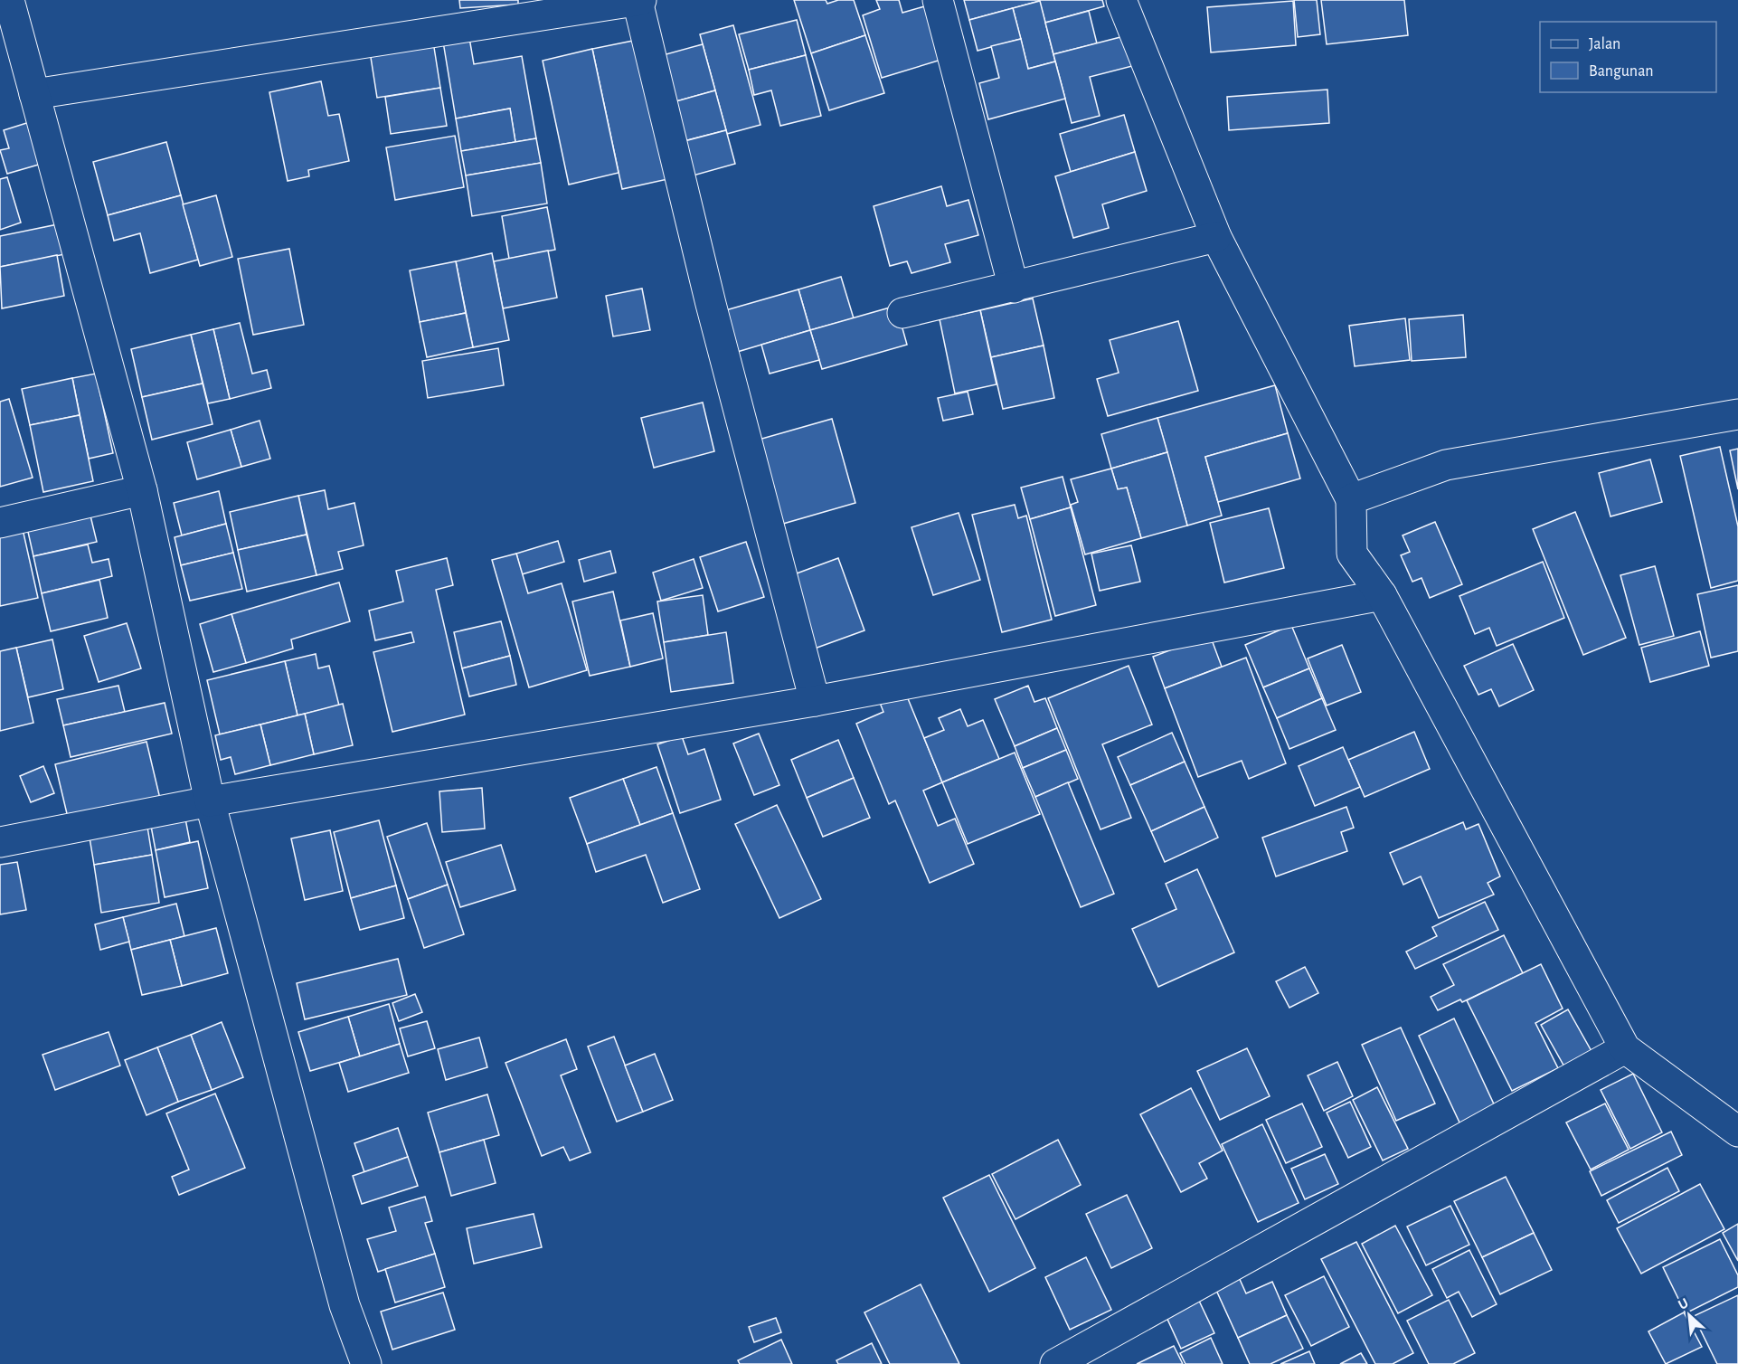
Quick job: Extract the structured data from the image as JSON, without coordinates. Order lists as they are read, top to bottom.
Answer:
{
  "legend": ["Jalan", "Bangunan"],
  "north": "top left"
}
